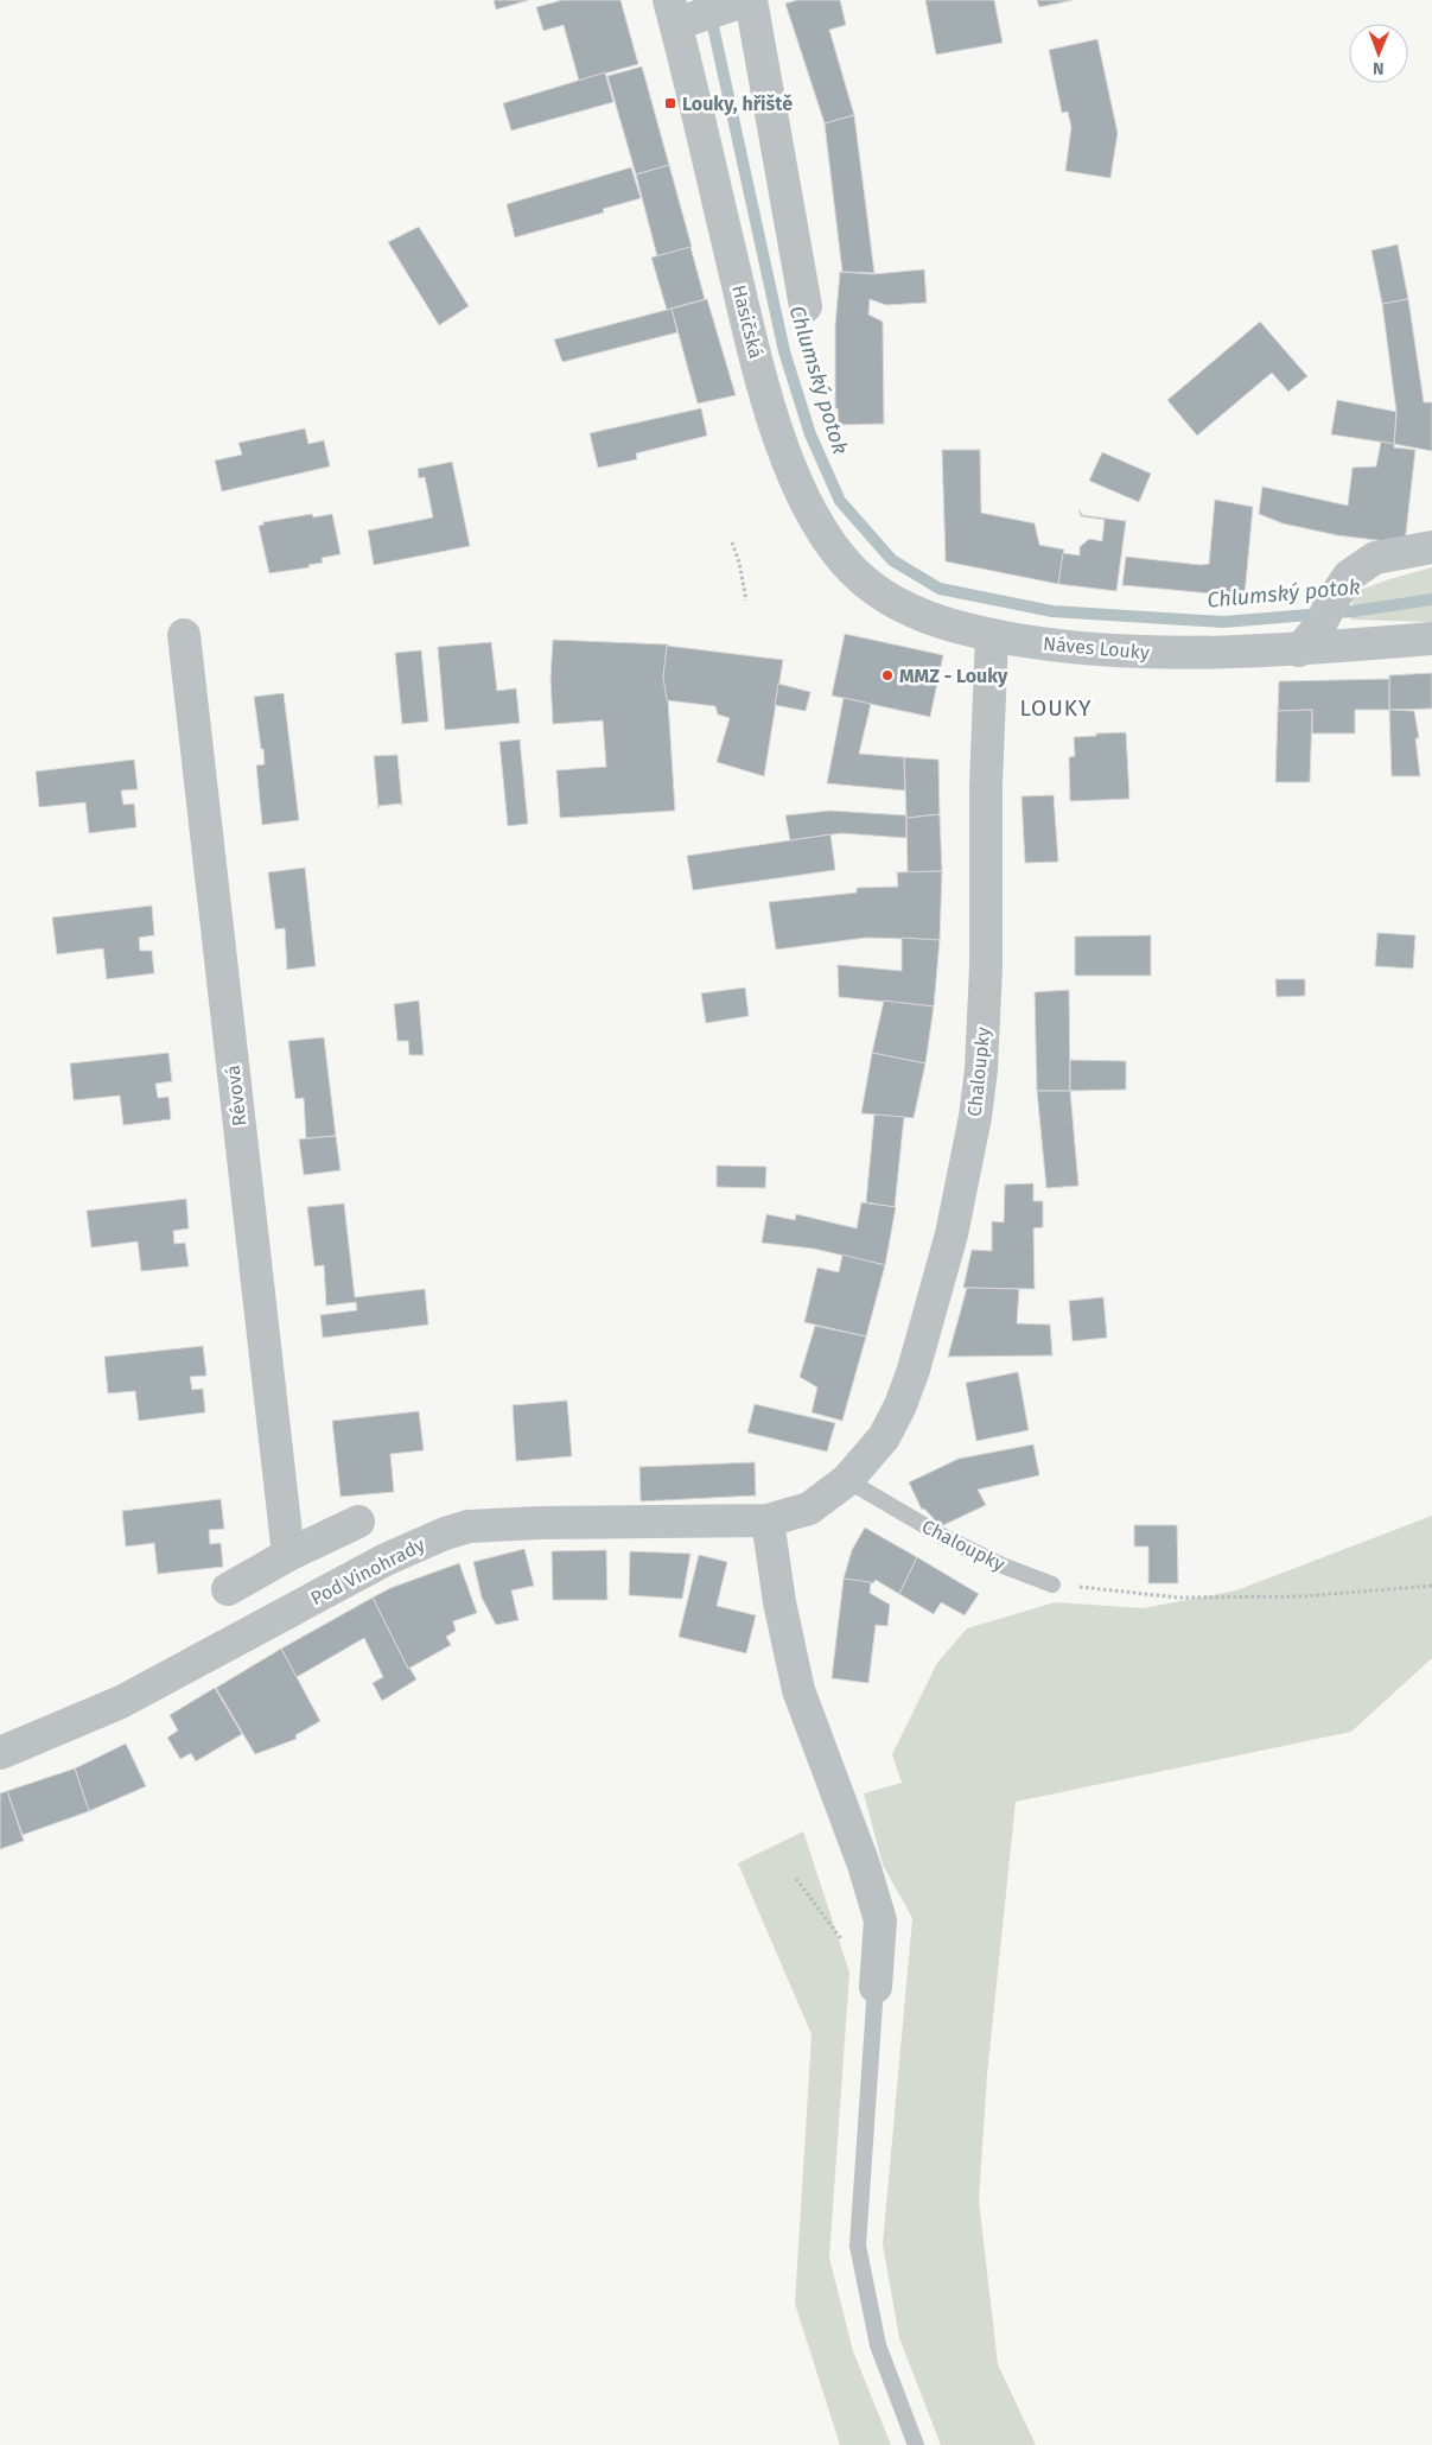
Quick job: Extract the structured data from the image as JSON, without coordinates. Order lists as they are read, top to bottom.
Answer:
{
  "streets": {
    "street": [
      "Hasičská",
      "Náves Louky",
      "Chaloupky",
      "Révová",
      "Pod Vinohrady"
    ]
  },
  "crossings": [
    ["Hasičská", "Náves Louky"],
    ["Náves Louky", "Chaloupky"],
    ["Chaloupky", "Pod Vinohrady"]
  ],
  "districts": ["LOUKY"],
  "water": ["Chlumský potok"],
  "places": {
    "transit": ["Louky, hřiště"],
    "other": ["MMZ - Louky"]
  },
  "north": "bottom"
}
